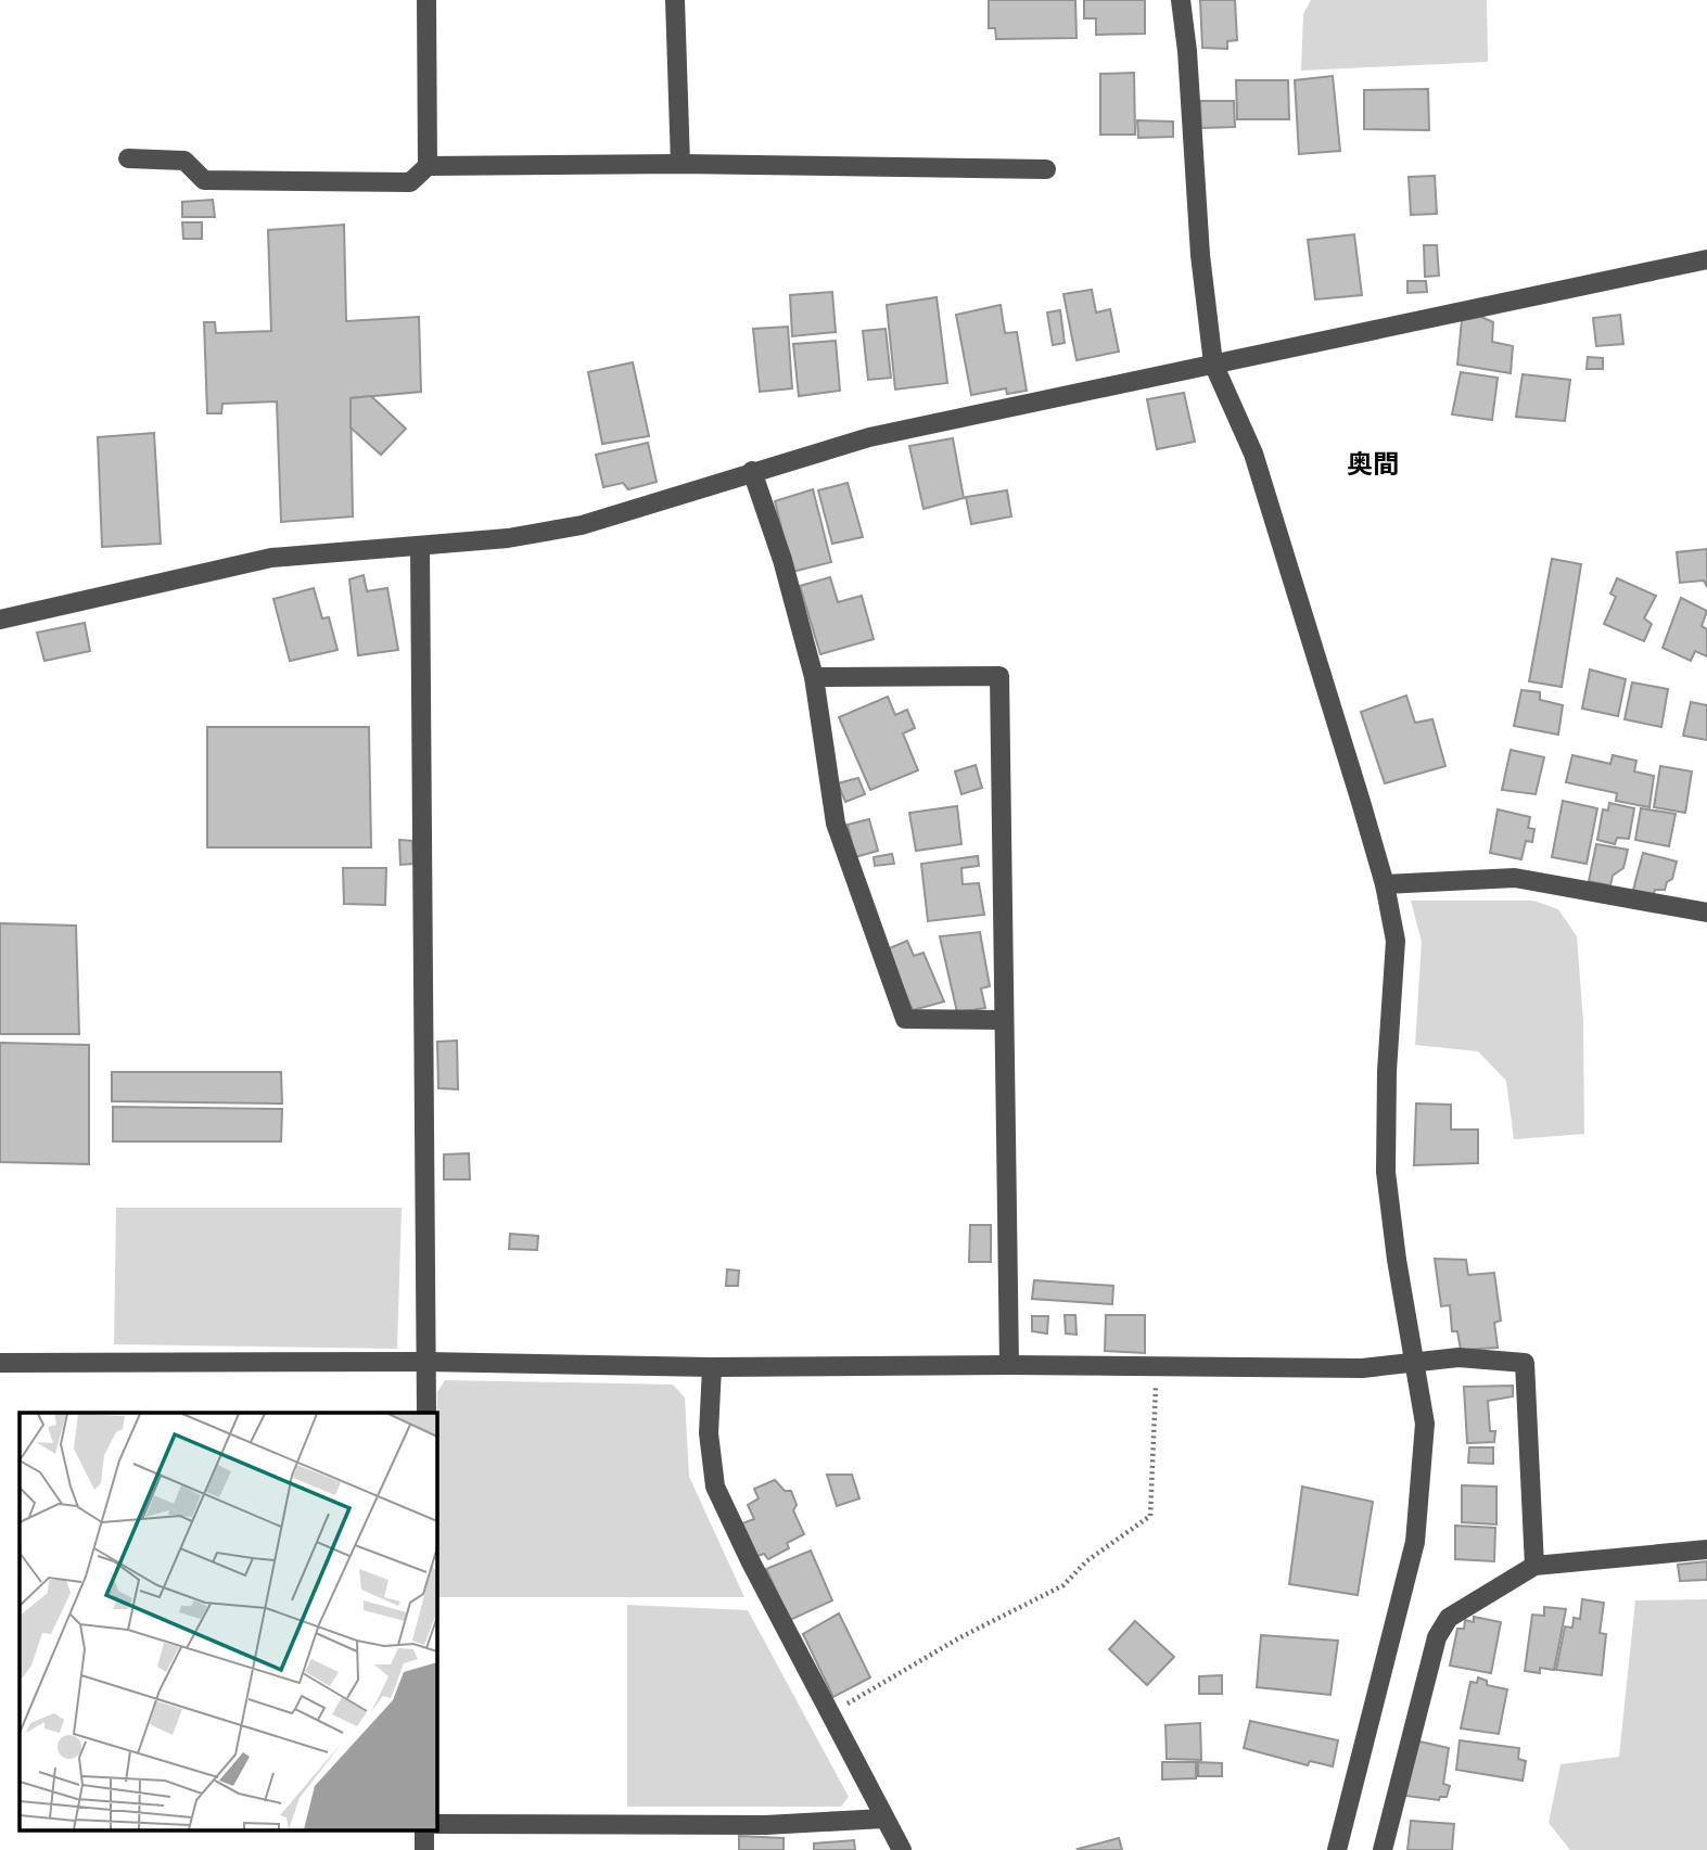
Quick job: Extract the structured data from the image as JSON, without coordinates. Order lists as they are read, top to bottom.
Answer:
{
  "districts": ["奥間"]
}
